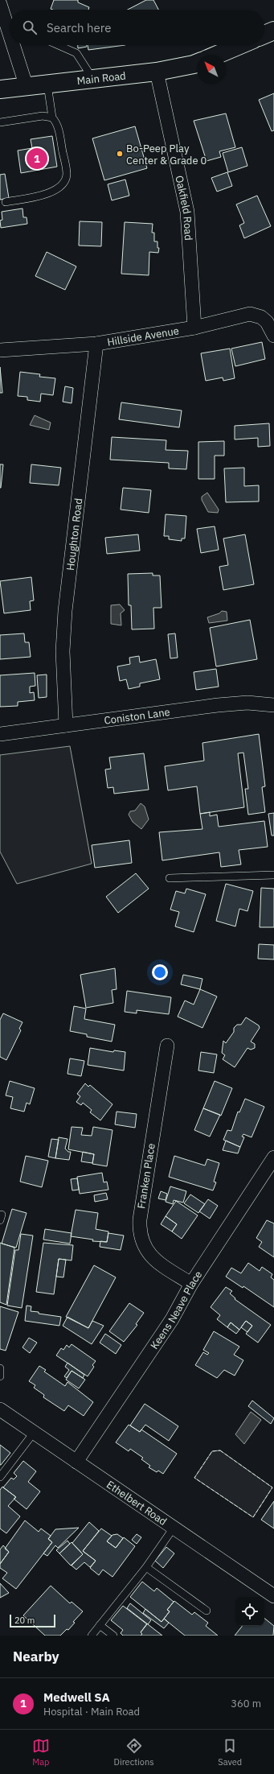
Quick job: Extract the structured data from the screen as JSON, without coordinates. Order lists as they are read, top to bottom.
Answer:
{
  "streets": {
    "main road": ["Main Road"],
    "street": [
      "Oakfield Road",
      "Hillside Avenue",
      "Houghton Road",
      "Coniston Lane",
      "Franken Place",
      "Keens Neave Place",
      "Ethelbert Road"
    ]
  },
  "crossings": [
    ["Main Road", "Oakfield Road"],
    ["Oakfield Road", "Hillside Avenue"],
    ["Hillside Avenue", "Houghton Road"],
    ["Houghton Road", "Coniston Lane"],
    ["Franken Place", "Keens Neave Place"],
    ["Keens Neave Place", "Ethelbert Road"]
  ],
  "places": ["Bo-Peep Play Center & Grade 0"],
  "scale_bar": "20 m",
  "north": "top left",
  "page": {
    "search": "Search here",
    "pins": "1",
    "scale": "20 m",
    "heading": "Nearby",
    "list": [
      {
        "mark": "1",
        "name": "Medwell SA",
        "note": "Hospital · Main Road",
        "value": "360 m"
      }
    ],
    "nav": ["Map", "Directions", "Saved"]
  }
}
